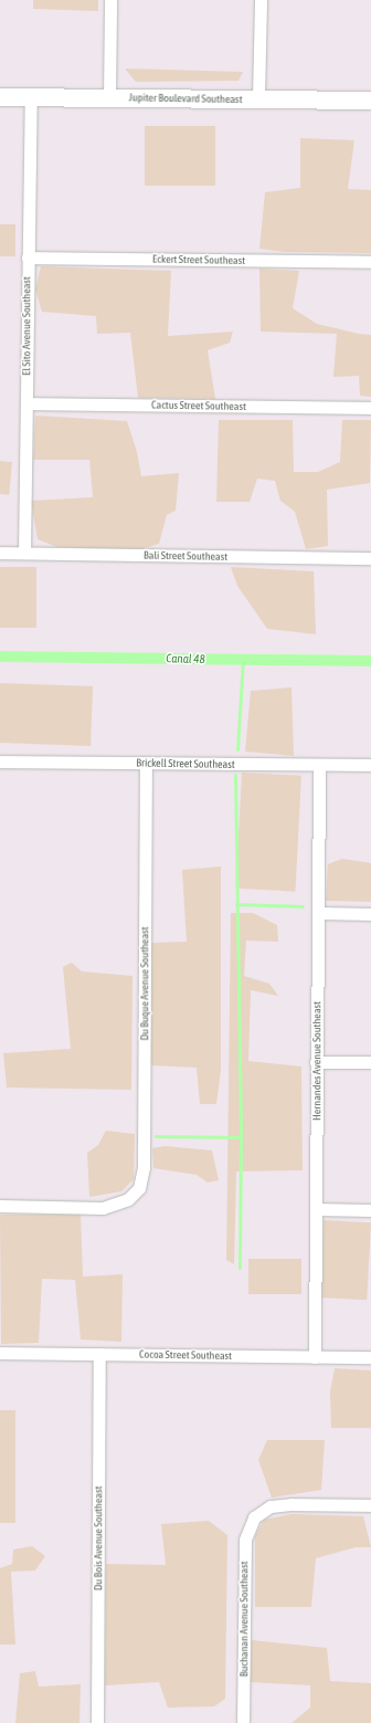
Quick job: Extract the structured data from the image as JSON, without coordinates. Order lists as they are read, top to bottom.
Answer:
{
  "streets": {
    "street": [
      "Jupiter Boulevard Southeast",
      "Eckert Street Southeast",
      "El Sito Avenue Southeast",
      "Cactus Street Southeast",
      "Bali Street Southeast",
      "Brickell Street Southeast",
      "Du Buque Avenue Southeast",
      "Hernandes Avenue Southeast",
      "Cocoa Street Southeast",
      "Du Bois Avenue Southeast",
      "Buchanan Avenue Southeast"
    ]
  },
  "crossings": [
    ["Jupiter Boulevard Southeast", "El Sito Avenue Southeast"],
    ["Eckert Street Southeast", "El Sito Avenue Southeast"],
    ["El Sito Avenue Southeast", "Cactus Street Southeast"],
    ["El Sito Avenue Southeast", "Bali Street Southeast"],
    ["Brickell Street Southeast", "Du Buque Avenue Southeast"],
    ["Brickell Street Southeast", "Hernandes Avenue Southeast"],
    ["Hernandes Avenue Southeast", "Cocoa Street Southeast"],
    ["Cocoa Street Southeast", "Du Bois Avenue Southeast"]
  ],
  "water": ["Canal 48"]
}
